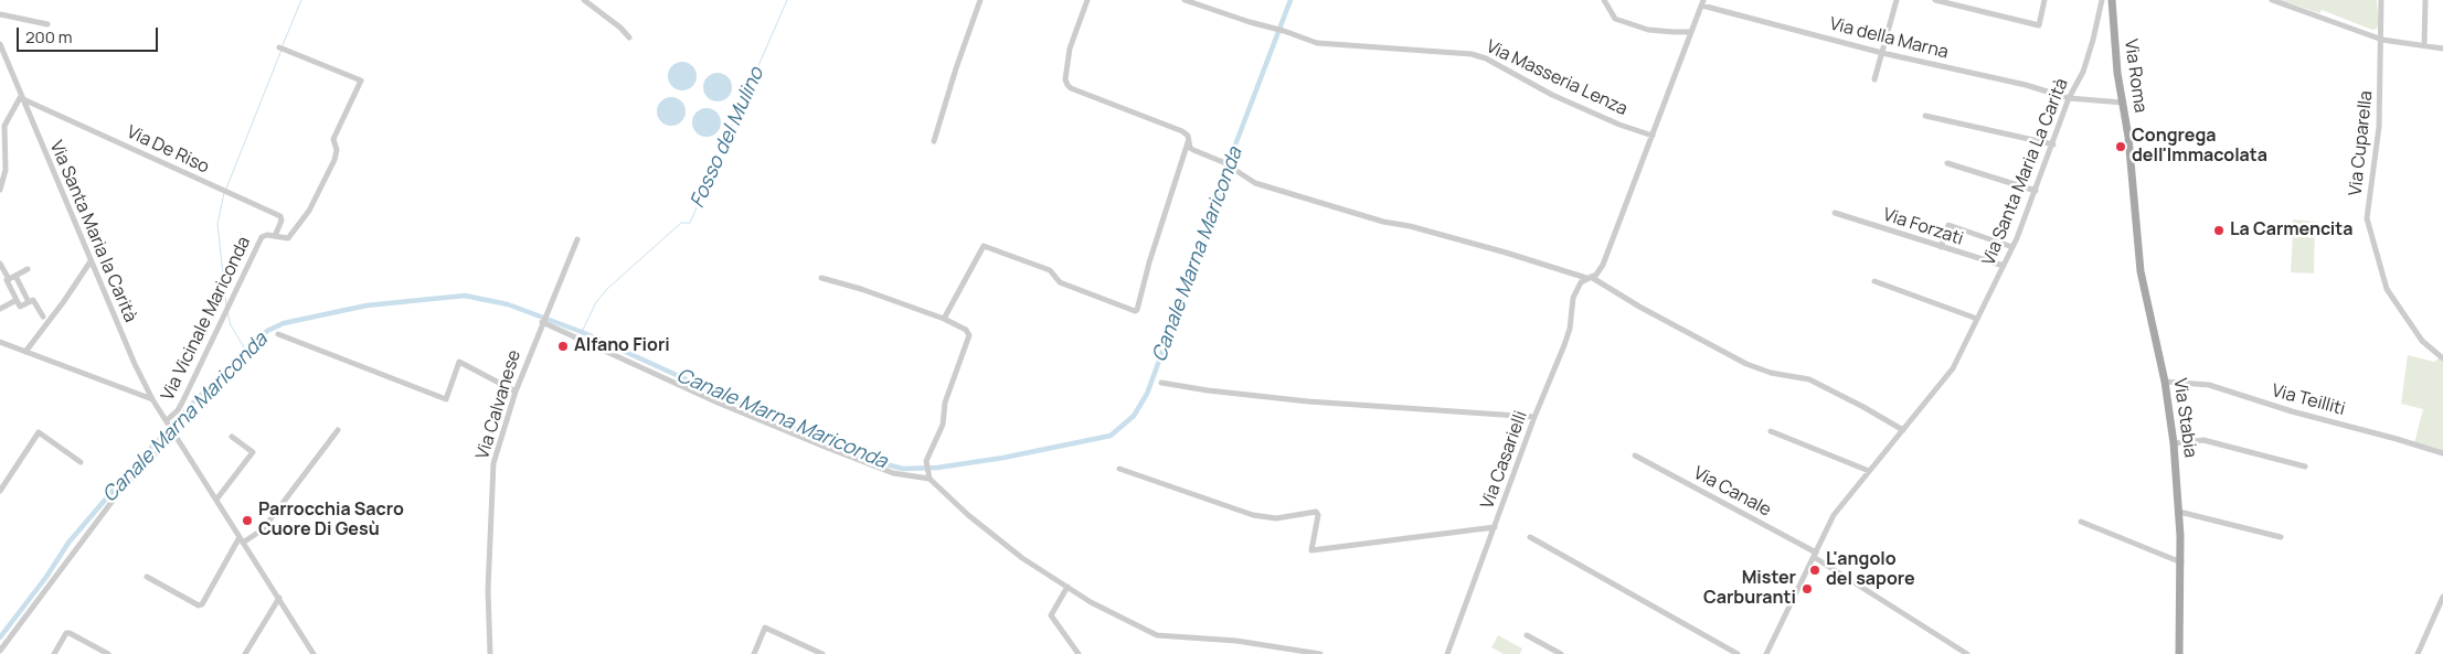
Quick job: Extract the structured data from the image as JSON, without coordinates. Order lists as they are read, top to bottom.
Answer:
{
  "streets": {
    "main road": ["Via Roma", "Via Stabia"],
    "street": [
      "Via della Marna",
      "Via Masseria Lenza",
      "Via Cuparella",
      "Via De Riso",
      "Via Santa Maria La Carità",
      "Via Forzati",
      "Via Santa Maria la Carità",
      "Via Vicinale Mariconda",
      "Via Teilliti",
      "Via Calvanese",
      "Via Casarielli",
      "Via Canale"
    ]
  },
  "crossings": [
    ["Via della Marna", "Via Roma"],
    ["Via della Marna", "Via Santa Maria La Carità"],
    ["Via della Marna", "Via Casarielli"],
    ["Via Roma", "Via Stabia"],
    ["Via Masseria Lenza", "Via Casarielli"],
    ["Via De Riso", "Via Santa Maria la Carità"],
    ["Via De Riso", "Via Vicinale Mariconda"],
    ["Via Santa Maria La Carità", "Via Forzati"],
    ["Via Santa Maria La Carità", "Via Canale"],
    ["Via Santa Maria la Carità", "Via Vicinale Mariconda"],
    ["Via Teilliti", "Via Stabia"]
  ],
  "water": ["Fosso del Mulino", "Canale Marna Mariconda"],
  "places": [
    "Congrega dell'Immacolata",
    "La Carmencita",
    "Alfano Fiori",
    "Parrocchia Sacro Cuore Di Gesù",
    "L'angolo del sapore",
    "Mister Carburanti"
  ],
  "scale_bar": "200 m"
}
